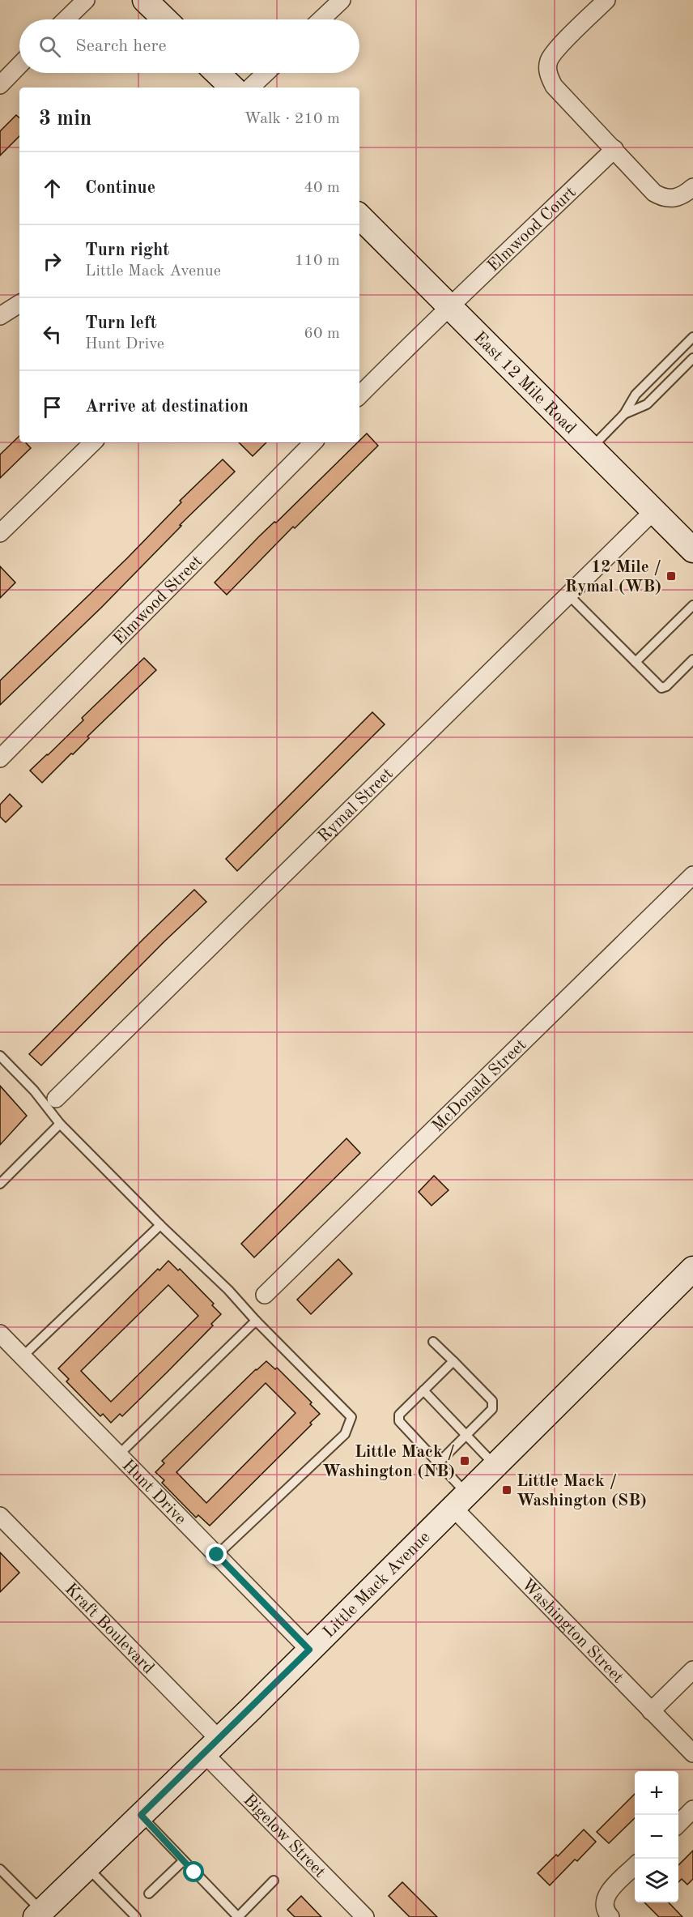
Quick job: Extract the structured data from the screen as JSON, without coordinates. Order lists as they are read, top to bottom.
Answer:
{
  "streets": {
    "main road": ["East 12 Mile Road", "Little Mack Avenue"],
    "street": [
      "Elmwood Court",
      "Elmwood Street",
      "Rymal Street",
      "McDonald Street",
      "Hunt Drive",
      "Kraft Boulevard",
      "Washington Street",
      "Bigelow Street"
    ]
  },
  "crossings": [
    ["Elmwood Court", "East 12 Mile Road"],
    ["East 12 Mile Road", "Rymal Street"],
    ["Hunt Drive", "Little Mack Avenue"],
    ["Little Mack Avenue", "Kraft Boulevard"],
    ["Little Mack Avenue", "Washington Street"],
    ["Little Mack Avenue", "Bigelow Street"],
    ["Kraft Boulevard", "Bigelow Street"]
  ],
  "places": {
    "transit": ["12 Mile / Rymal (WB)", "Little Mack / Washington (NB)", "Little Mack / Washington (SB)"]
  },
  "page": {
    "search": "Search here",
    "heading": ["3 min", "Walk · 210 m"],
    "list": [
      ["Continue", "40 m"],
      ["Turn right", "Little Mack Avenue", "110 m"],
      ["Turn left", "Hunt Drive", "60 m"],
      "Arrive at destination"
    ],
    "map_buttons": ["+", "−"]
  }
}
